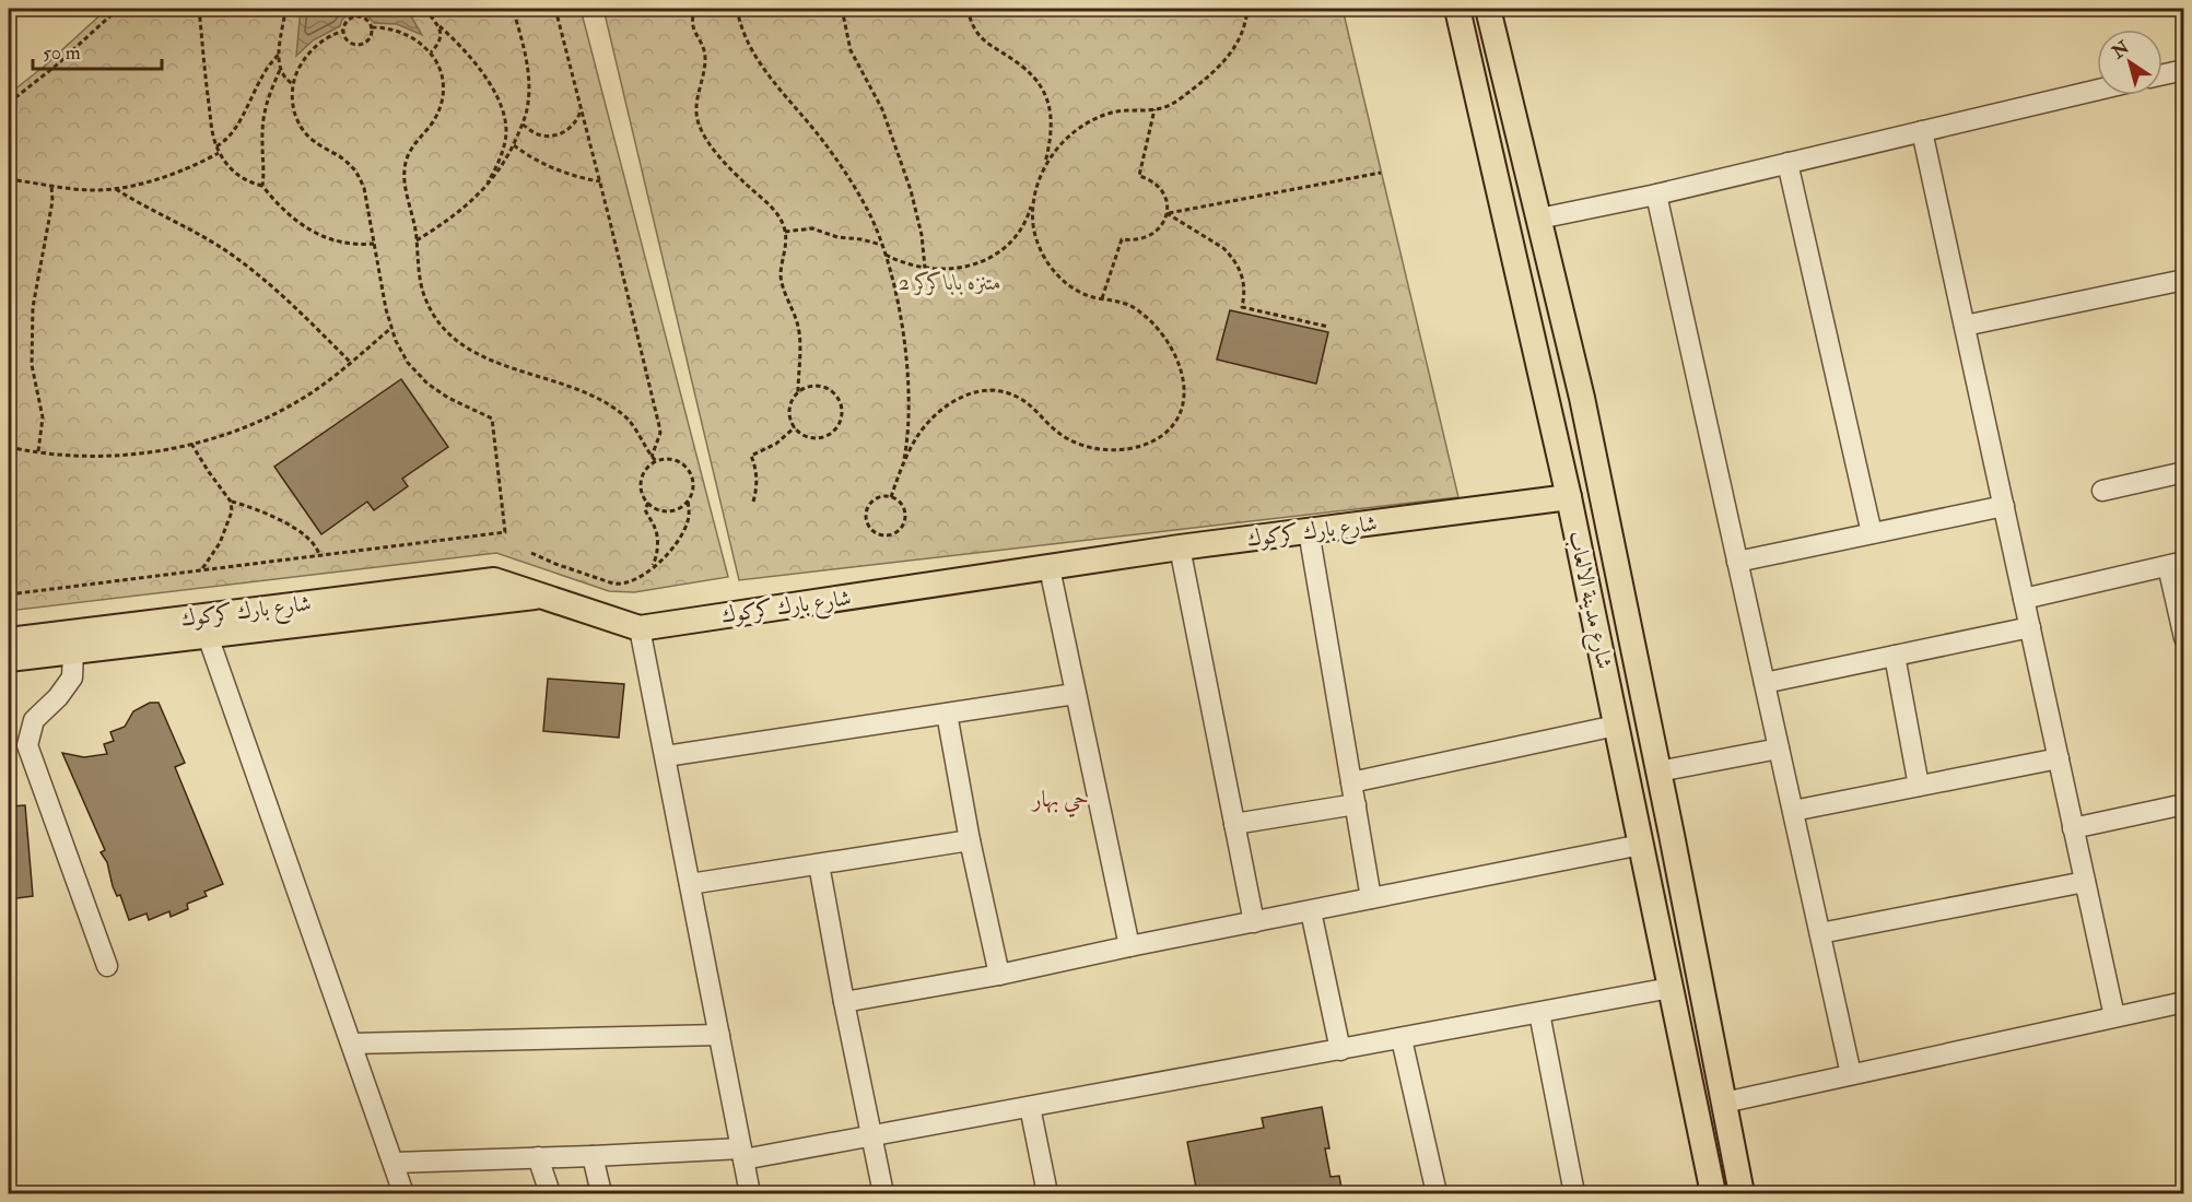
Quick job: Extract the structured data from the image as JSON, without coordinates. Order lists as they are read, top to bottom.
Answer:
{
  "streets": {
    "main road": ["شارع بارك كركوك", "شارع مدينة الالعاب"]
  },
  "crossings": [
    ["شارع بارك كركوك", "شارع مدينة الالعاب"]
  ],
  "districts": ["حي بهار"],
  "parks": ["متنزه باباكركر 2"],
  "scale_bar": "50 m",
  "north": "top left"
}
